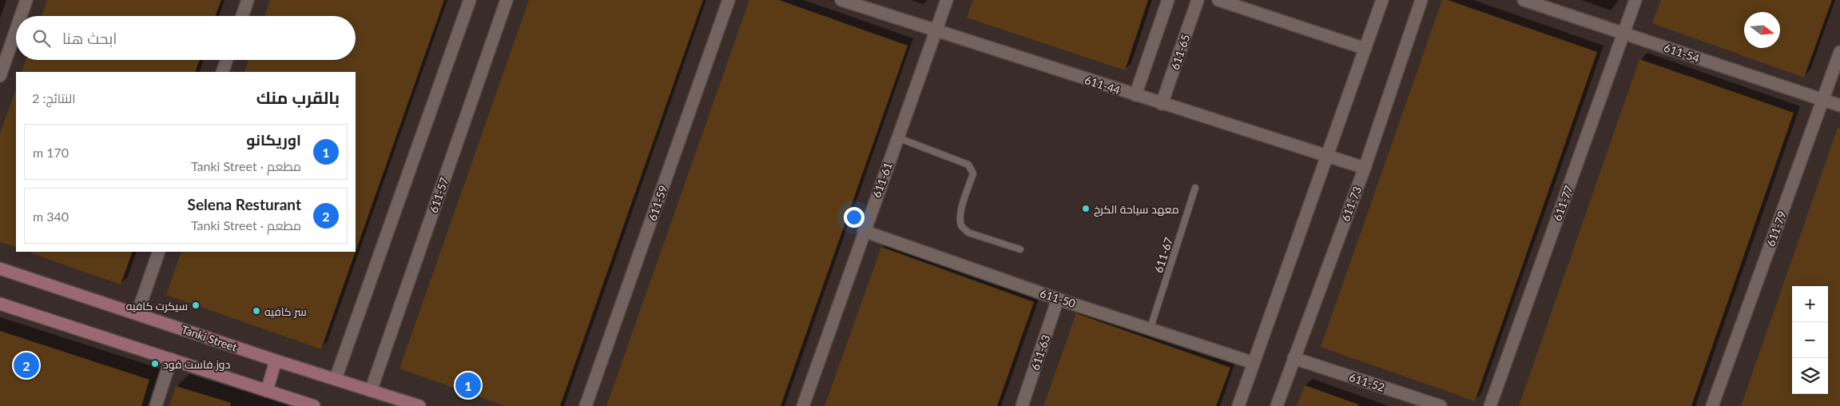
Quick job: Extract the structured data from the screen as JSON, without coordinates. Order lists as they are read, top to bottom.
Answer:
{
  "streets": {
    "street": [
      "611-65",
      "611-54",
      "611-44",
      "611-61",
      "611-57",
      "611-59",
      "611-77",
      "611-73",
      "611-79",
      "611-50",
      "Tanki Street",
      "611-63",
      "611-52"
    ],
    "lane": ["611-67"]
  },
  "crossings": [
    ["611-65", "611-44"],
    ["611-54", "611-77"],
    ["611-54", "611-79"],
    ["611-44", "611-61"],
    ["611-44", "611-73"],
    ["611-61", "611-50"],
    ["611-57", "Tanki Street"],
    ["611-73", "611-52"],
    ["611-67", "611-50"],
    ["611-50", "611-63"]
  ],
  "places": [
    "معهد سياحة الكرخ",
    "سيكرت كافيه",
    "سر كافيه",
    "دوز فاست فود"
  ],
  "north": "right",
  "page": {
    "search": "ابحث هنا",
    "heading": ["بالقرب منك", "النتائج: 2"],
    "list": [
      {
        "mark": "1",
        "name": "اوريكانو",
        "note": "مطعم · Tanki Street",
        "value": "170 m"
      },
      {
        "mark": "2",
        "name": "Selena Resturant",
        "note": "مطعم · Tanki Street",
        "value": "340 m"
      }
    ],
    "map_buttons": ["+", "−"],
    "pins": ["2", "1"]
  }
}
